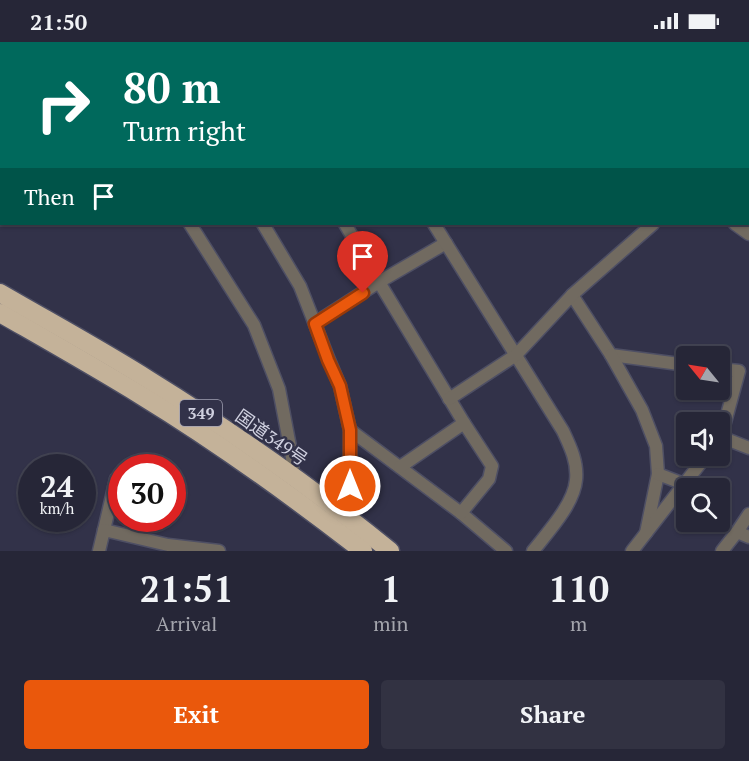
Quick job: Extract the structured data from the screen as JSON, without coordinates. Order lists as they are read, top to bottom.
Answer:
{
  "streets": {
    "highway": ["349", "国道349号"]
  },
  "north": "top left",
  "page": {
    "status": "21:50",
    "turn": ["80 m", "Turn right"],
    "then": "Then",
    "speed": "24 km/h",
    "limit": "30",
    "eta": [
      "21:51",
      "Arrival",
      "1",
      "min",
      "110",
      "m"
    ],
    "buttons": ["Exit", "Share"]
  }
}
